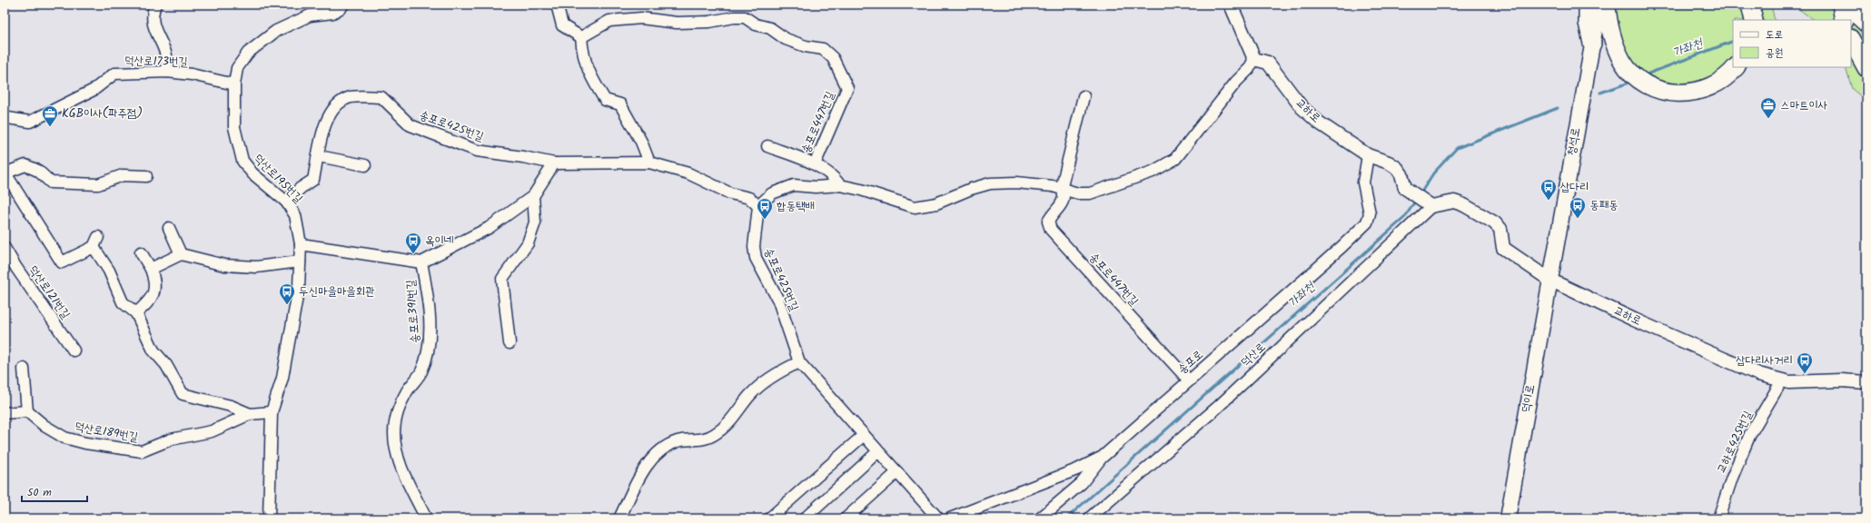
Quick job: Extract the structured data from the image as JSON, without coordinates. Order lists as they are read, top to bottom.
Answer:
{
  "streets": {
    "main road": ["청석로", "덕이로"],
    "street": [
      "덕산로173번길",
      "교하로",
      "송포로447번길",
      "송포로425번길",
      "덕산로195번길",
      "덕산로121번길",
      "송포로391번길",
      "덕산로",
      "송포로",
      "덕산로189번길",
      "교하로425번길"
    ]
  },
  "crossings": [
    ["덕산로173번길", "덕산로195번길"],
    ["교하로", "청석로"],
    ["교하로", "덕산로"],
    ["교하로", "송포로"],
    ["교하로", "덕이로"],
    ["교하로", "교하로425번길"],
    ["송포로447번길", "송포로"],
    ["송포로425번길", "덕산로195번길"],
    ["청석로", "덕이로"]
  ],
  "water": ["가좌천"],
  "places": {
    "office": ["스마트이사", "KGB이사(파주점)"],
    "bus stop": [
      "삽다리",
      "동패동",
      "합동택배",
      "옥이네",
      "두신마을마을회관",
      "삽다리사거리"
    ]
  },
  "legend": ["도로", "공원"],
  "scale_bar": "50 m"
}
